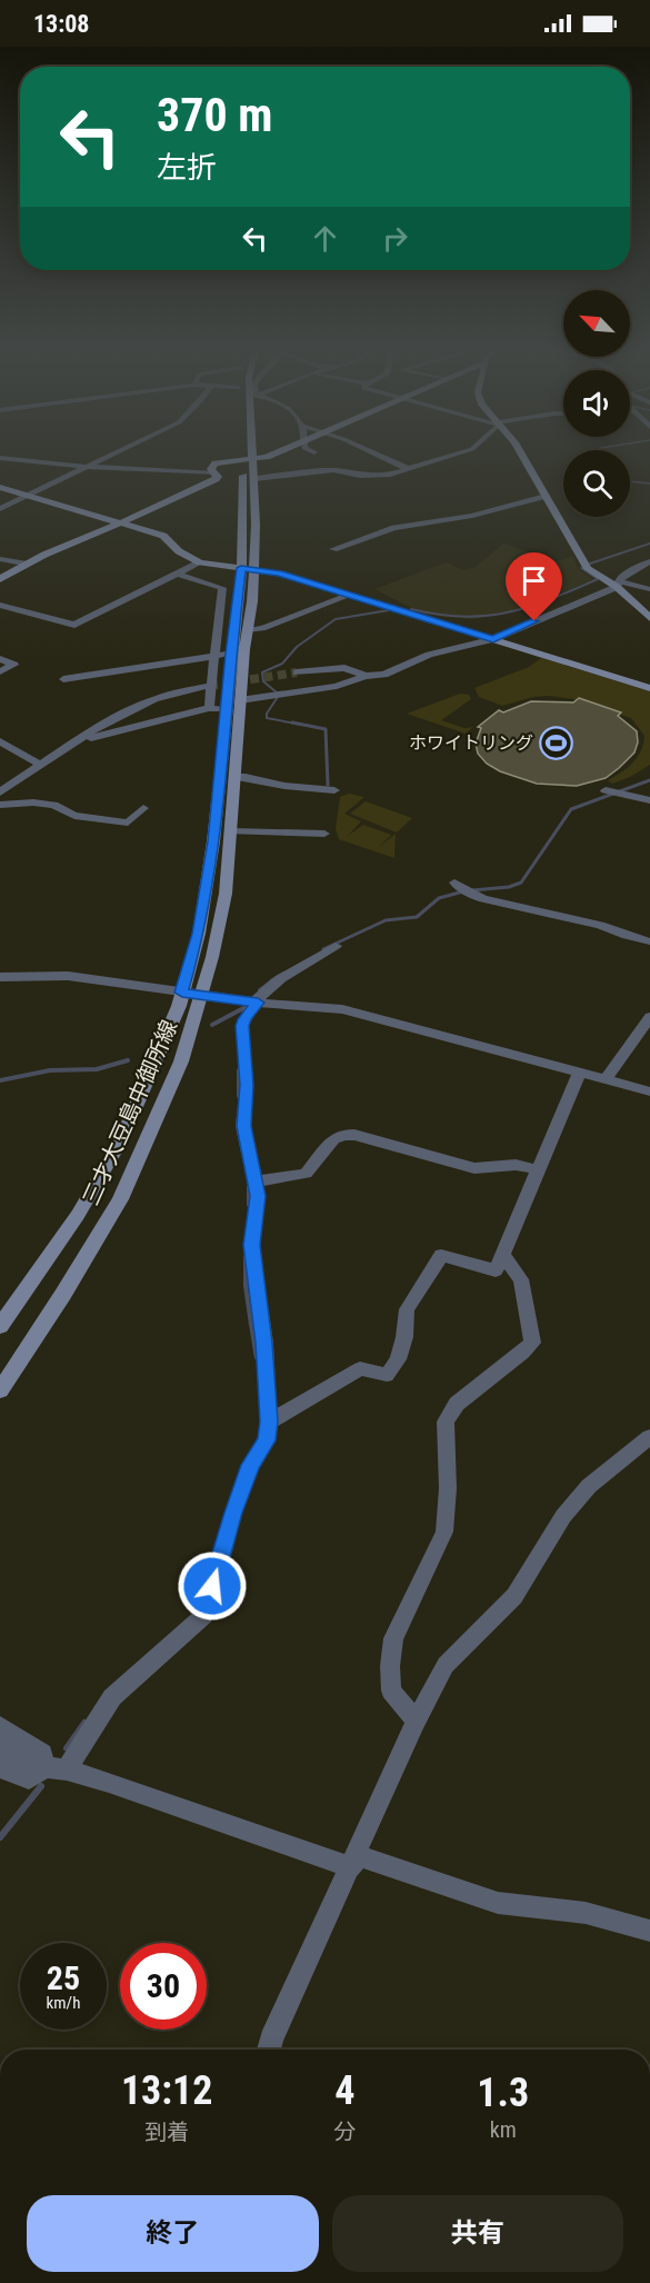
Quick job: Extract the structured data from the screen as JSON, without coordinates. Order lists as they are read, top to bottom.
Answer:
{
  "streets": {
    "main road": ["三才大豆島中御所線"]
  },
  "places": {
    "sports": ["ホワイトリング"]
  },
  "north": "top left",
  "page": {
    "status": "13:08",
    "turn": ["370 m", "左折"],
    "speed": "25 km/h",
    "limit": "30",
    "eta": [
      "13:12",
      "到着",
      "4",
      "分",
      "1.3",
      "km"
    ],
    "buttons": ["終了", "共有"]
  }
}
